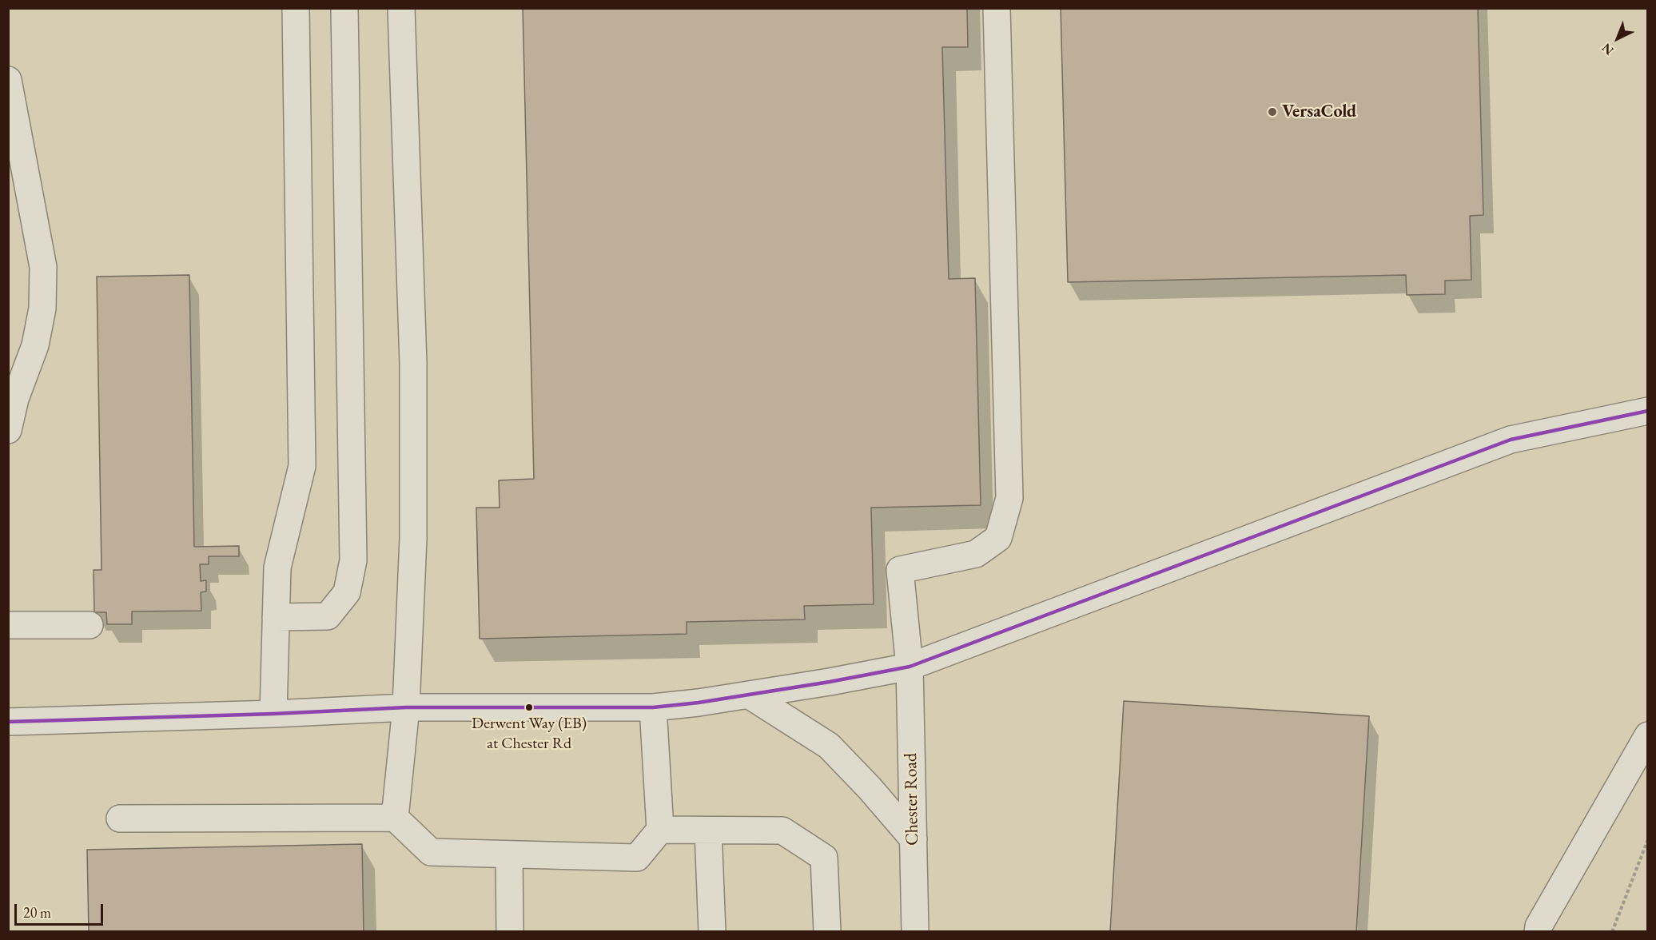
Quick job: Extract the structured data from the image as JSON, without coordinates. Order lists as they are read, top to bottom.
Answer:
{
  "streets": {
    "street": ["Chester Road"]
  },
  "places": ["VersaCold", "Derwent Way (EB) at Chester Rd"],
  "scale_bar": "20 m",
  "north": "bottom left"
}
